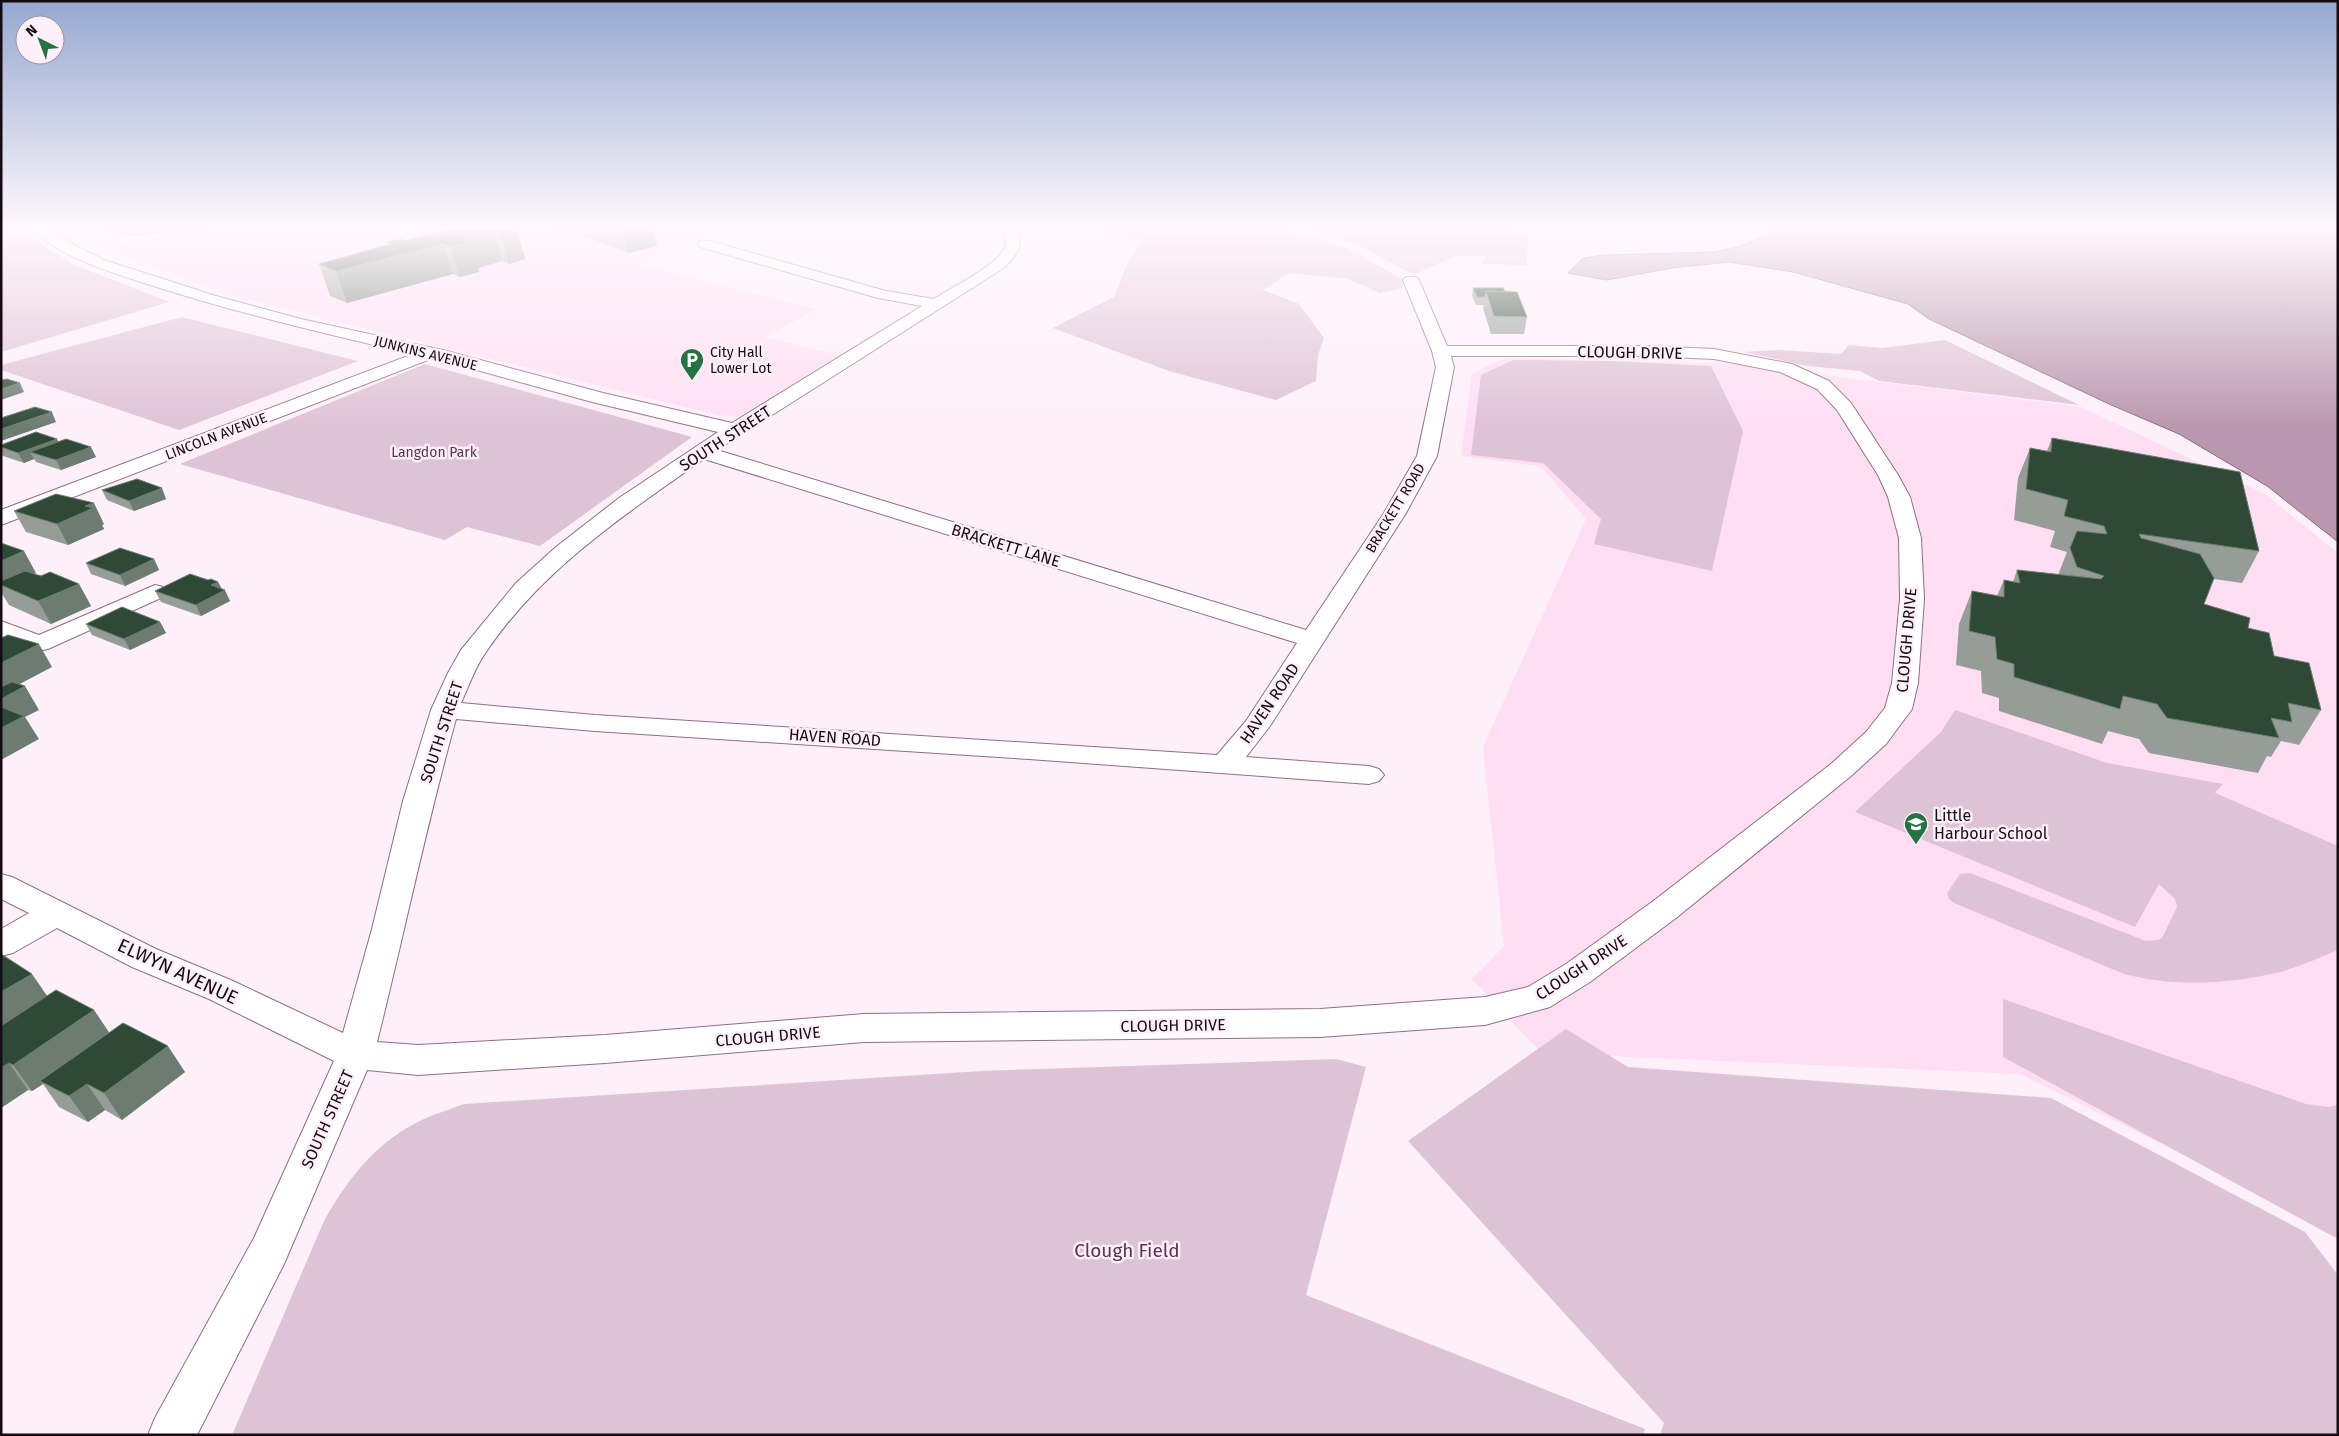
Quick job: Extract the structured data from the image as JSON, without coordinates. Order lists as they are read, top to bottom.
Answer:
{
  "streets": {
    "street": [
      "CLOUGH DRIVE",
      "JUNKINS AVENUE",
      "LINCOLN AVENUE",
      "SOUTH STREET",
      "BRACKETT ROAD",
      "BRACKETT LANE",
      "HAVEN ROAD",
      "ELWYN AVENUE"
    ]
  },
  "crossings": [
    ["CLOUGH DRIVE", "SOUTH STREET"],
    ["CLOUGH DRIVE", "BRACKETT ROAD"],
    ["CLOUGH DRIVE", "ELWYN AVENUE"],
    ["JUNKINS AVENUE", "LINCOLN AVENUE"],
    ["JUNKINS AVENUE", "SOUTH STREET"],
    ["SOUTH STREET", "BRACKETT LANE"],
    ["SOUTH STREET", "HAVEN ROAD"],
    ["SOUTH STREET", "ELWYN AVENUE"],
    ["BRACKETT ROAD", "BRACKETT LANE"],
    ["BRACKETT ROAD", "HAVEN ROAD"],
    ["BRACKETT LANE", "HAVEN ROAD"]
  ],
  "parks": ["Langdon Park", "Clough Field"],
  "places": {
    "parking": ["City Hall Lower Lot"],
    "school or university": ["Little Harbour School"]
  },
  "north": "top left"
}
